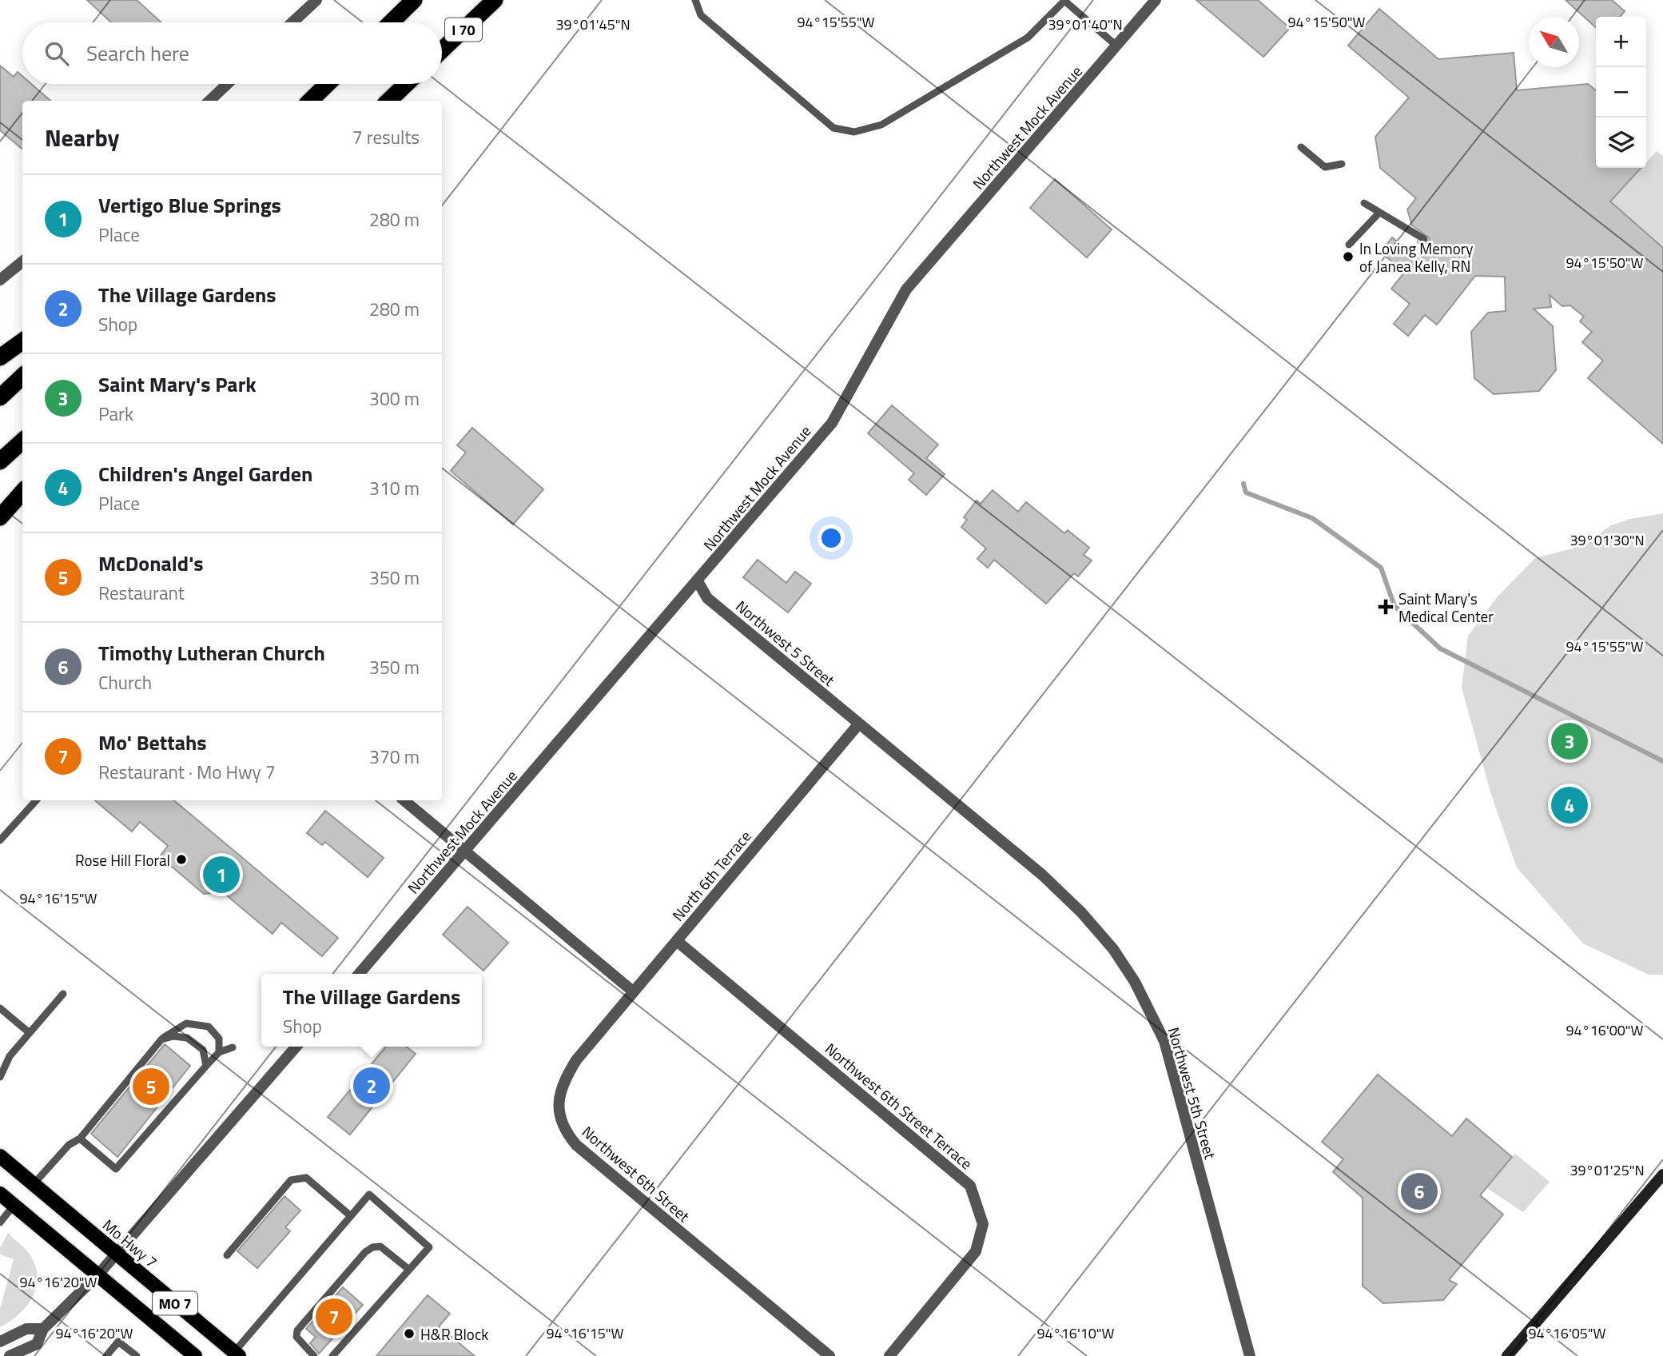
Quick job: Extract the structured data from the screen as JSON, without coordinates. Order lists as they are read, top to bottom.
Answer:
{
  "streets": {
    "highway": ["I 70"],
    "main road": ["Mo Hwy 7", "MO 7"],
    "street": [
      "Northwest Mock Avenue",
      "Northwest 5 Street",
      "North 6th Terrace",
      "Northwest 5th Street",
      "Northwest 6th Street Terrace",
      "Northwest 6th Street"
    ]
  },
  "crossings": [
    ["Northwest Mock Avenue", "Northwest 5 Street"],
    ["Northwest 5 Street", "North 6th Terrace"],
    ["Northwest 5 Street", "Northwest 5th Street"],
    ["North 6th Terrace", "Northwest 5th Street"],
    ["North 6th Terrace", "Northwest 6th Street Terrace"],
    ["North 6th Terrace", "Northwest 6th Street"]
  ],
  "places": {
    "other": ["In Loving Memory of Janea Kelly, RN", "Rose Hill Floral", "H&R Block"],
    "health": ["Saint Mary's Medical Center"]
  },
  "north": "top left",
  "page": {
    "map_buttons": ["+", "−"],
    "search": "Search here",
    "heading": ["Nearby", "7 results"],
    "list": [
      {
        "mark": "1",
        "name": "Vertigo Blue Springs",
        "note": "Place",
        "value": "280 m"
      },
      {
        "mark": "2",
        "name": "The Village Gardens",
        "note": "Shop",
        "value": "280 m"
      },
      {
        "mark": "3",
        "name": "Saint Mary's Park",
        "note": "Park",
        "value": "300 m"
      },
      {
        "mark": "4",
        "name": "Children's Angel Garden",
        "note": "Place",
        "value": "310 m"
      },
      {
        "mark": "5",
        "name": "McDonald's",
        "note": "Restaurant",
        "value": "350 m"
      },
      {
        "mark": "6",
        "name": "Timothy Lutheran Church",
        "note": "Church",
        "value": "350 m"
      },
      {
        "mark": "7",
        "name": "Mo' Bettahs",
        "note": "Restaurant · Mo Hwy 7",
        "value": "370 m"
      }
    ],
    "pins": [
      "3",
      "4",
      "1",
      "2",
      "5",
      "6",
      "7"
    ],
    "popup": ["The Village Gardens", "Shop"]
  },
  "coordinates": [
    "94°15'55\"W",
    "94°15'50\"W",
    "39°01'45\"N",
    "39°01'40\"N",
    "39°01'30\"N",
    "94°16'15\"W",
    "94°16'00\"W",
    "39°01'25\"N",
    "94°16'20\"W",
    "94°16'10\"W",
    "94°16'05\"W"
  ]
}
